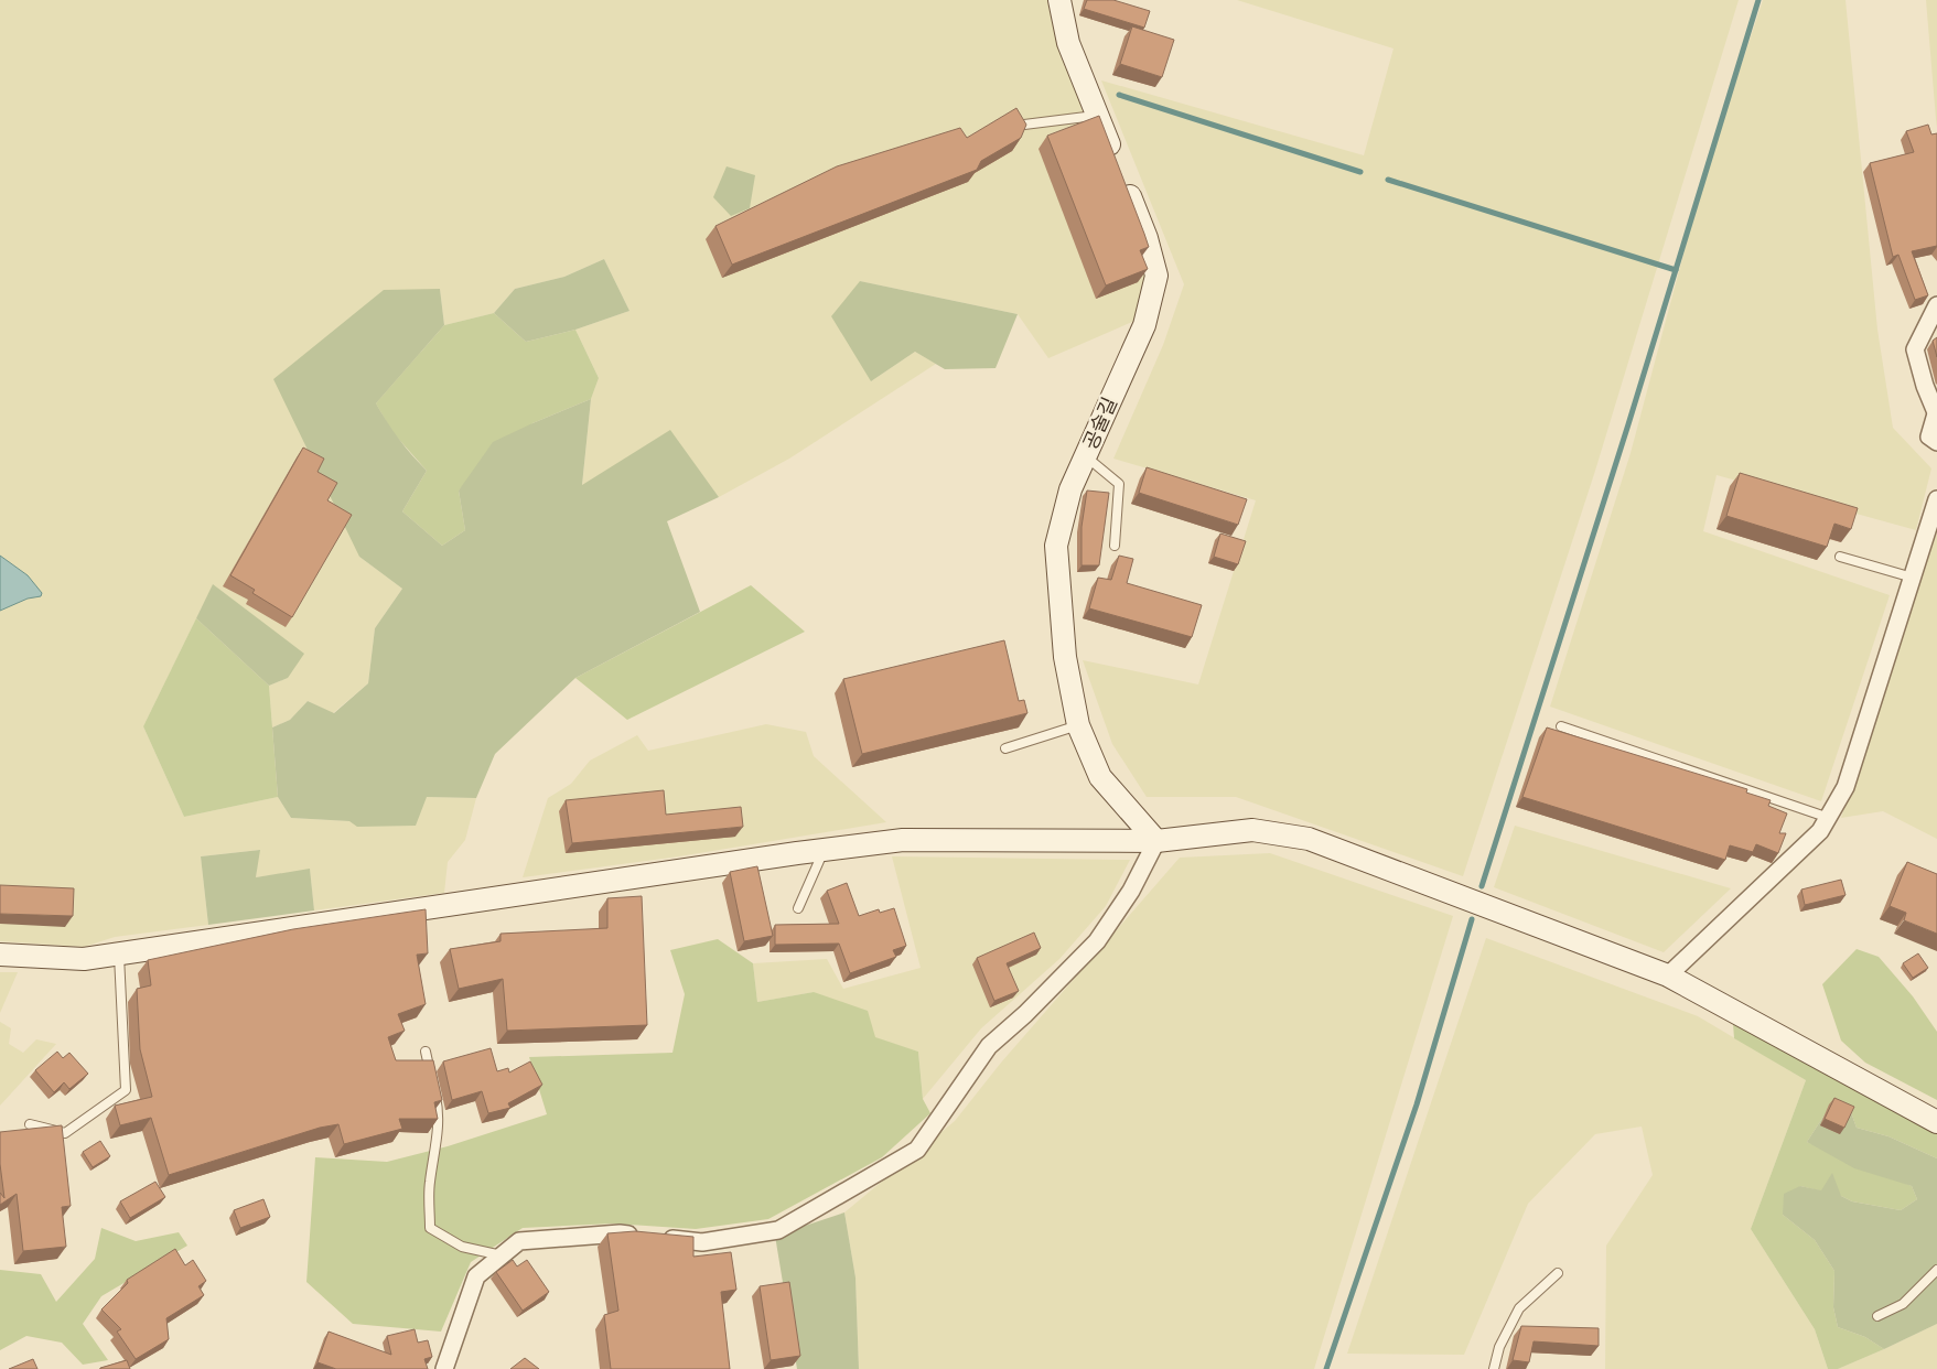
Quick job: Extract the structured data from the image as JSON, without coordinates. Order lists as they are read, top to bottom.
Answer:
{
  "streets": {
    "street": ["공술길"]
  }
}
